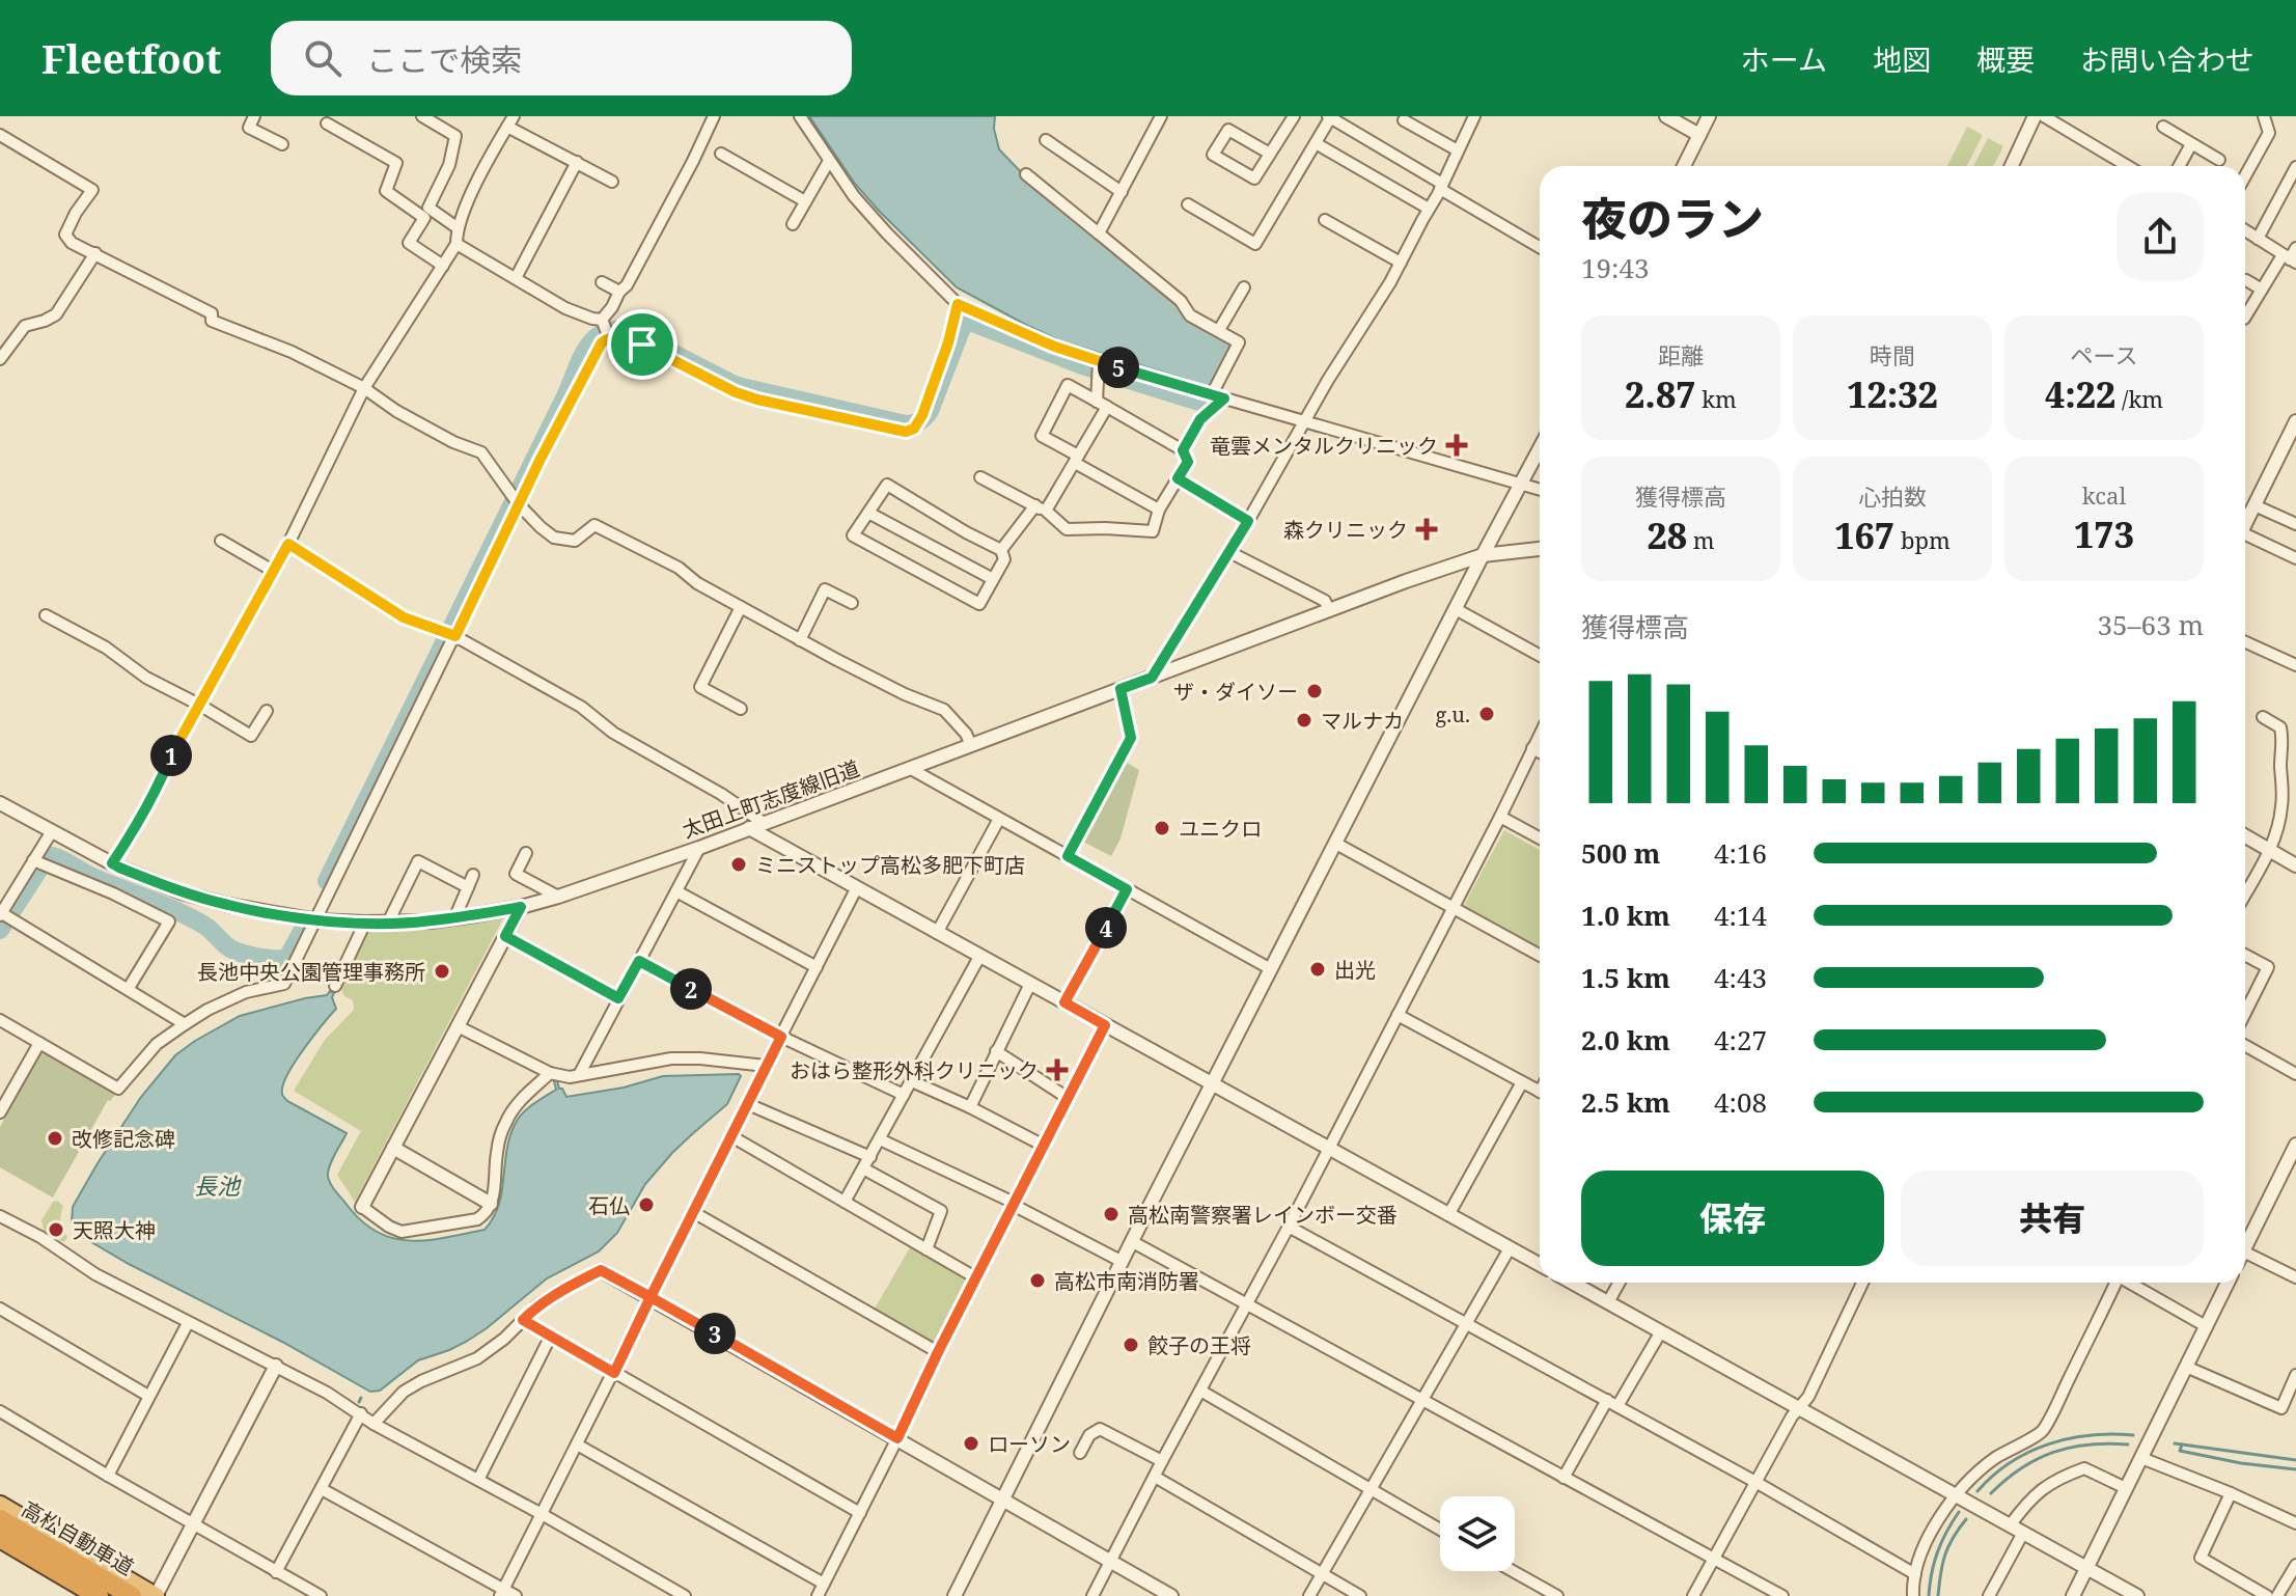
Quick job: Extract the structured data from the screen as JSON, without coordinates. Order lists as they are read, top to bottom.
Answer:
{
  "streets": {
    "highway": ["高松自動車道"],
    "street": ["太田上町志度線旧道"]
  },
  "water": ["長池"],
  "places": {
    "health": ["竜雲メンタルクリニック", "森クリニック", "おはら整形外科クリニック"],
    "other": [
      "ザ・ダイソー",
      "g.u.",
      "マルナカ",
      "ユニクロ",
      "ミニストップ高松多肥下町店",
      "出光",
      "長池中央公園管理事務所",
      "改修記念碑",
      "石仏",
      "高松南警察署レインボー交番",
      "天照大神",
      "高松市南消防署",
      "餃子の王将",
      "ローソン"
    ]
  },
  "page": {
    "header": "Fleetfoot",
    "search": "ここで検索",
    "nav": [
      "ホーム",
      "地図",
      "概要",
      "お問い合わせ"
    ],
    "heading": ["夜のラン", "19:43"],
    "stats": [
      ["距離", "2.87 km"],
      ["時間", "12:32"],
      ["ペース", "4:22 /km"],
      ["獲得標高", "28 m"],
      ["心拍数", "167 bpm"],
      ["kcal", "173"]
    ],
    "pins": [
      "5",
      "1",
      "4",
      "2",
      "3"
    ],
    "chart": ["獲得標高", "35–63 m"],
    "list": [
      {
        "name": "500 m",
        "note": "4:16"
      },
      {
        "name": "1.0 km",
        "note": "4:14"
      },
      {
        "name": "1.5 km",
        "note": "4:43"
      },
      {
        "name": "2.0 km",
        "note": "4:27"
      },
      {
        "name": "2.5 km",
        "note": "4:08"
      }
    ],
    "buttons": ["保存", "共有"]
  }
}
